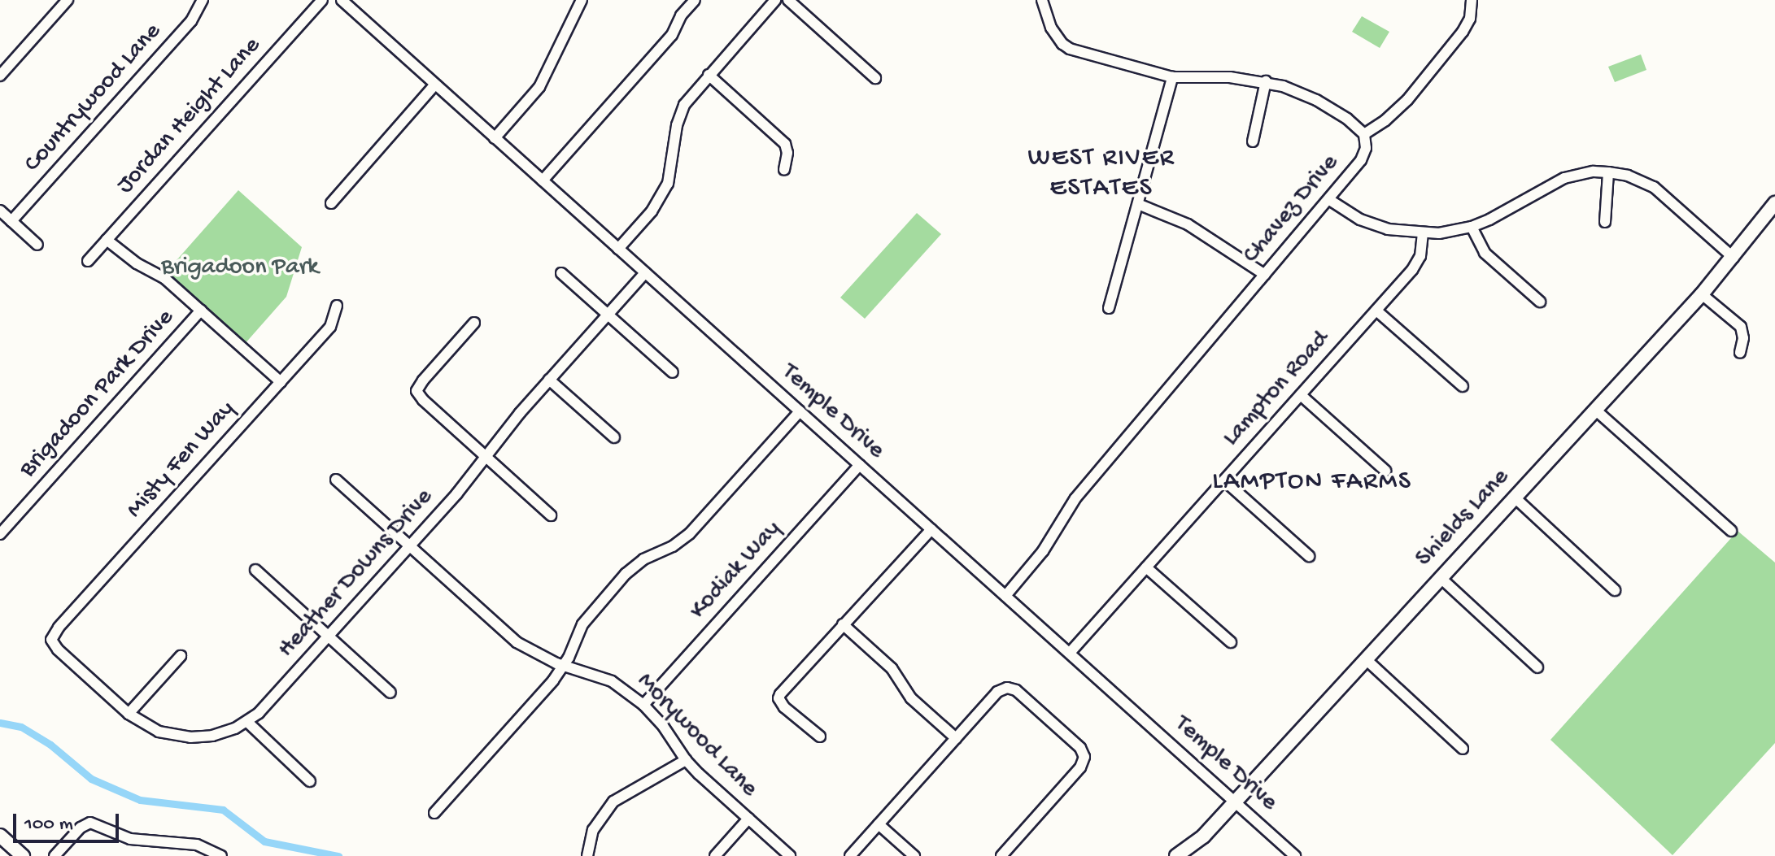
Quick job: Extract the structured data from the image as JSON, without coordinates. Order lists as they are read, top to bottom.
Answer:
{
  "streets": {
    "main road": ["Shields Lane"],
    "street": [
      "Countrywood Lane",
      "Jordan Height Lane",
      "Chavez Drive",
      "Lampton Road",
      "Brigadoon Park Drive",
      "Temple Drive",
      "Misty Fen Way",
      "Kodiak Way",
      "Heather Downs Drive",
      "Morywood Lane"
    ]
  },
  "crossings": [
    ["Chavez Drive", "Temple Drive"],
    ["Lampton Road", "Temple Drive"],
    ["Temple Drive", "Shields Lane"],
    ["Temple Drive", "Kodiak Way"],
    ["Temple Drive", "Heather Downs Drive"],
    ["Misty Fen Way", "Heather Downs Drive"],
    ["Kodiak Way", "Morywood Lane"],
    ["Heather Downs Drive", "Morywood Lane"]
  ],
  "districts": ["WEST RIVER ESTATES", "LAMPTON FARMS"],
  "parks": ["Brigadoon Park"],
  "scale_bar": "100 m"
}
